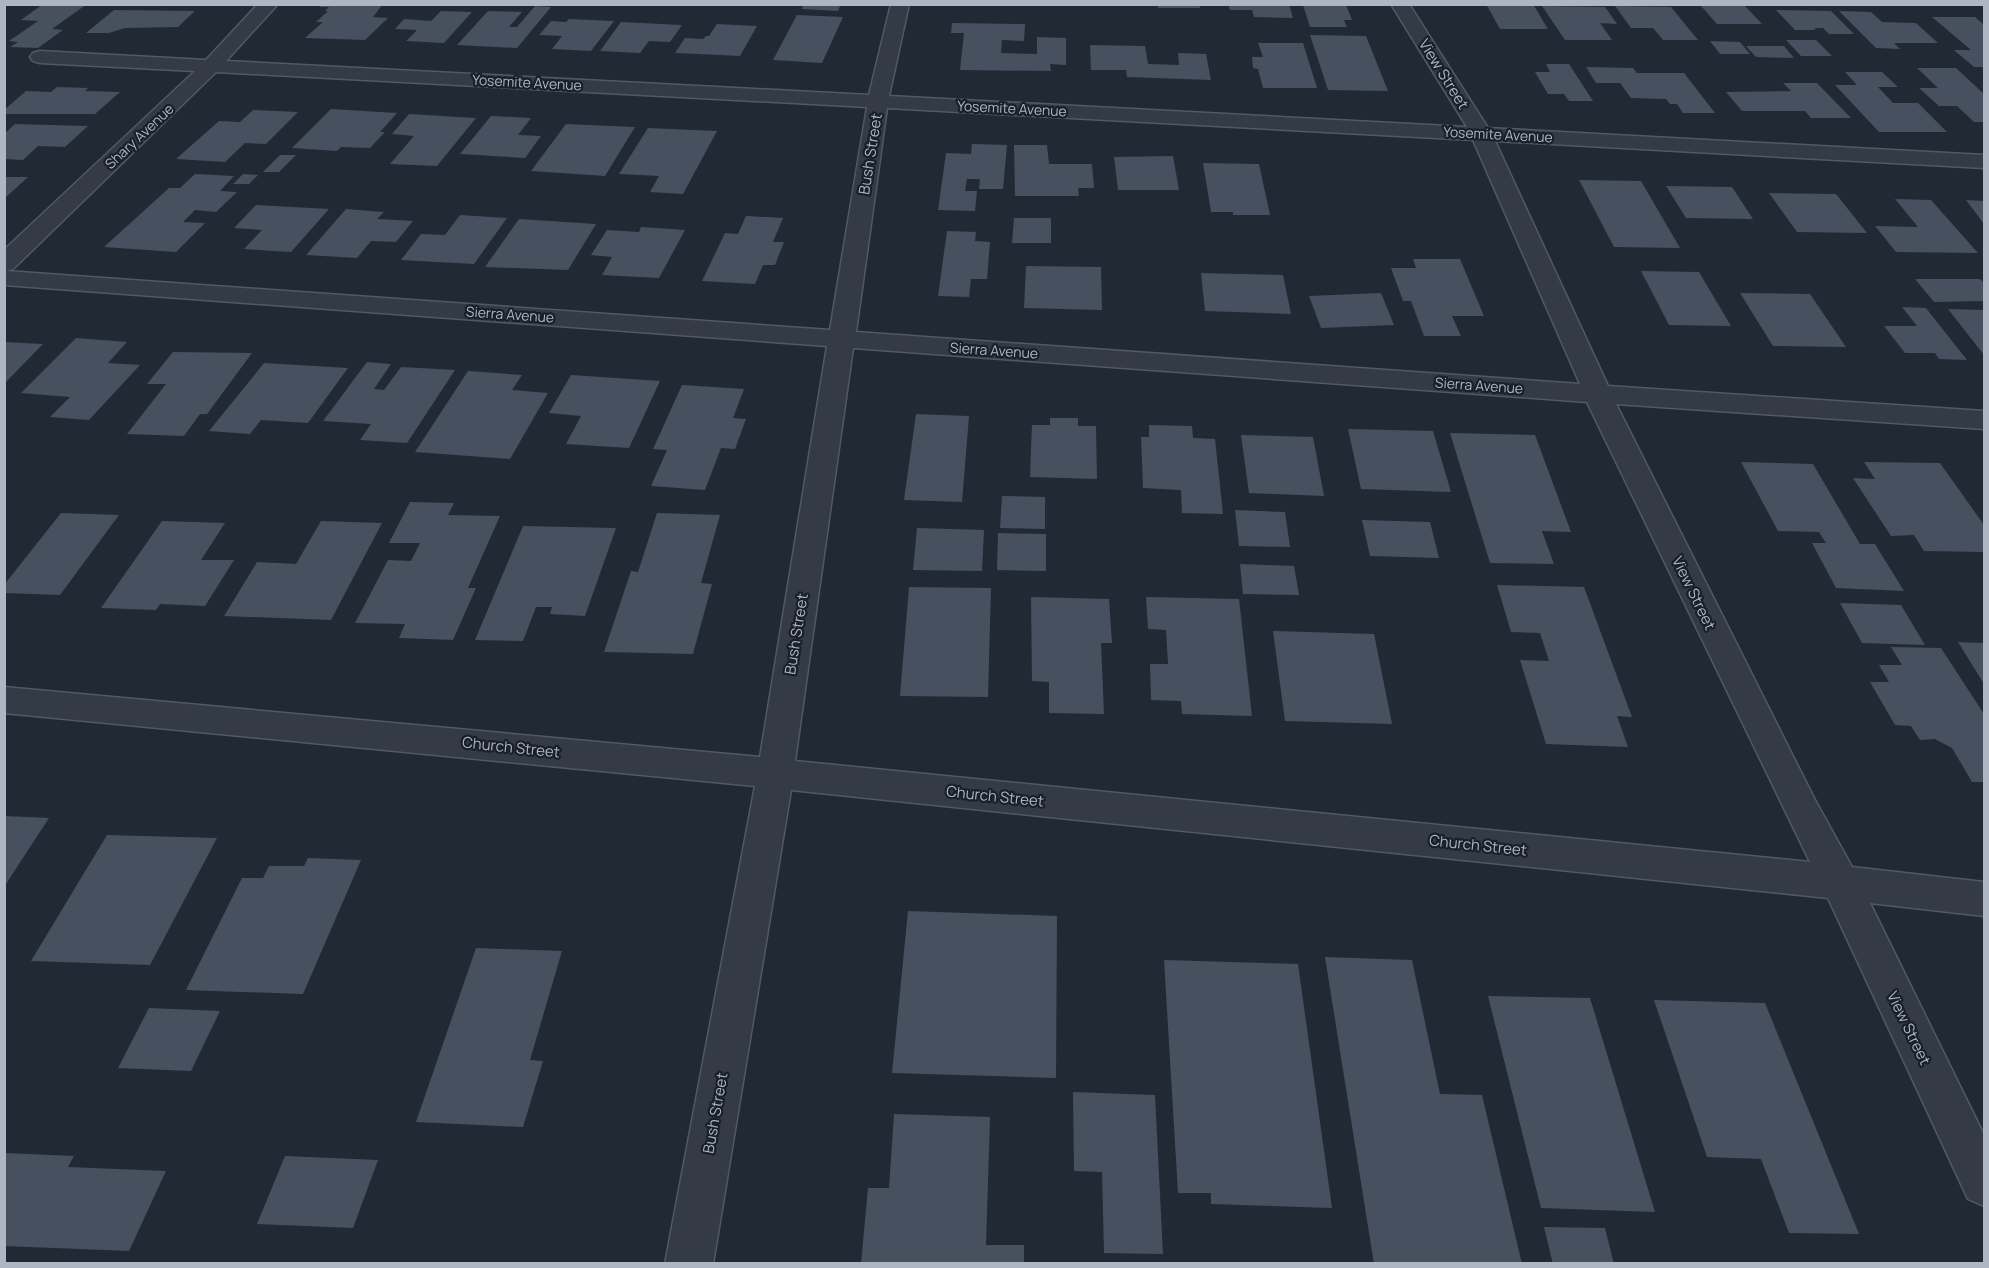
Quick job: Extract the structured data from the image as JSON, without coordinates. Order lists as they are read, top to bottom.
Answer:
{
  "streets": {
    "street": [
      "View Street",
      "Yosemite Avenue",
      "Shary Avenue",
      "Bush Street",
      "Sierra Avenue",
      "Church Street"
    ]
  },
  "crossings": [
    ["View Street", "Yosemite Avenue"],
    ["View Street", "Sierra Avenue"],
    ["View Street", "Church Street"],
    ["Yosemite Avenue", "Shary Avenue"],
    ["Yosemite Avenue", "Bush Street"],
    ["Bush Street", "Sierra Avenue"],
    ["Bush Street", "Church Street"]
  ]
}
